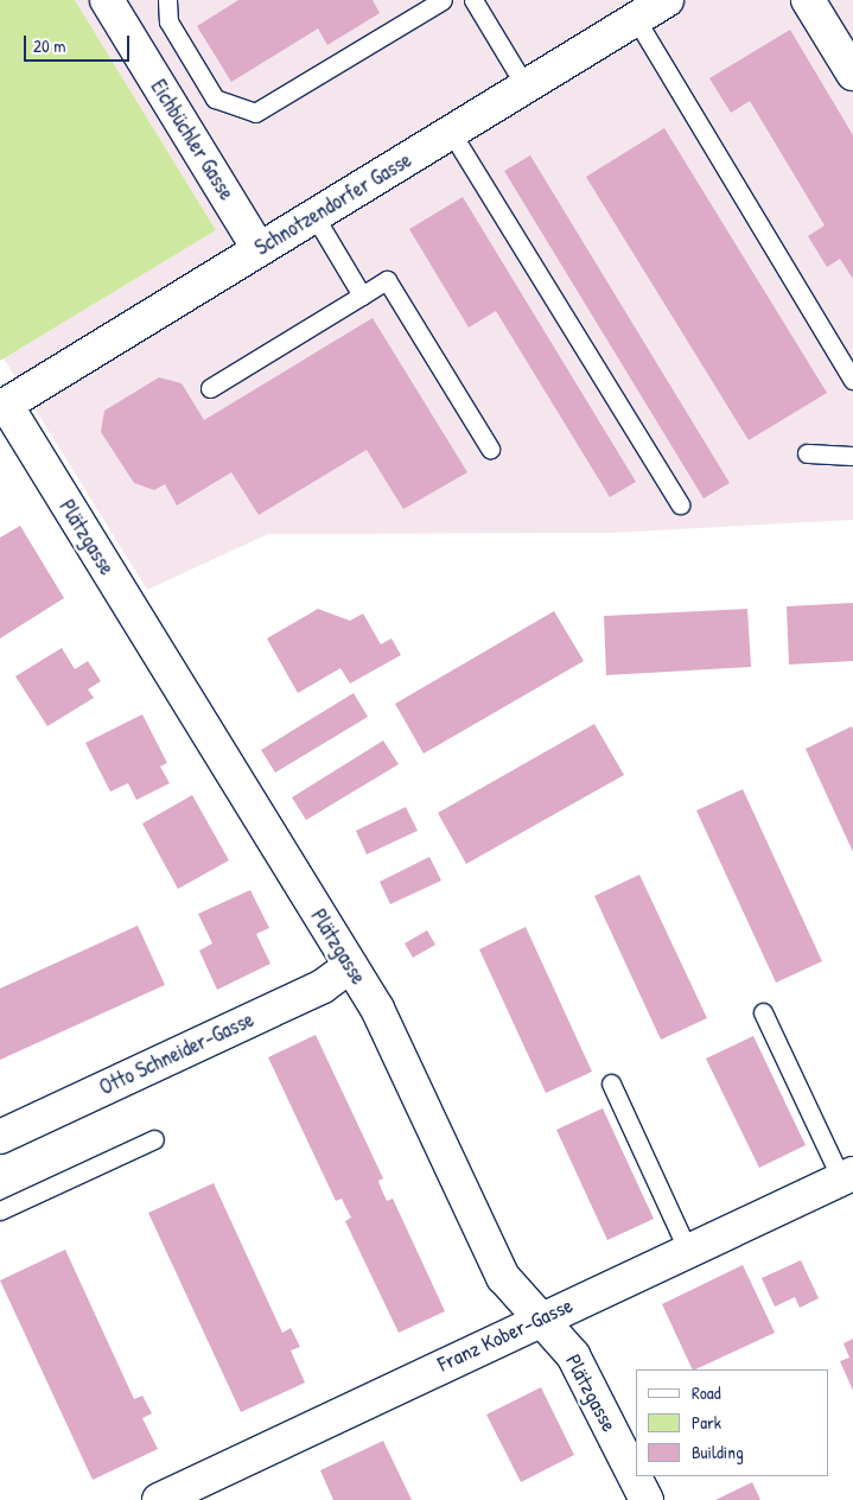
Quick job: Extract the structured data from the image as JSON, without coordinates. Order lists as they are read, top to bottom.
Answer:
{
  "streets": {
    "street": [
      "Eichbüchler Gasse",
      "Schnotzendorfer Gasse",
      "Plätzgasse",
      "Otto Schneider-Gasse",
      "Franz Kober-Gasse"
    ]
  },
  "crossings": [
    ["Eichbüchler Gasse", "Schnotzendorfer Gasse"],
    ["Schnotzendorfer Gasse", "Plätzgasse"],
    ["Plätzgasse", "Otto Schneider-Gasse"],
    ["Plätzgasse", "Franz Kober-Gasse"]
  ],
  "legend": ["Road", "Park", "Building"],
  "scale_bar": "20 m"
}
